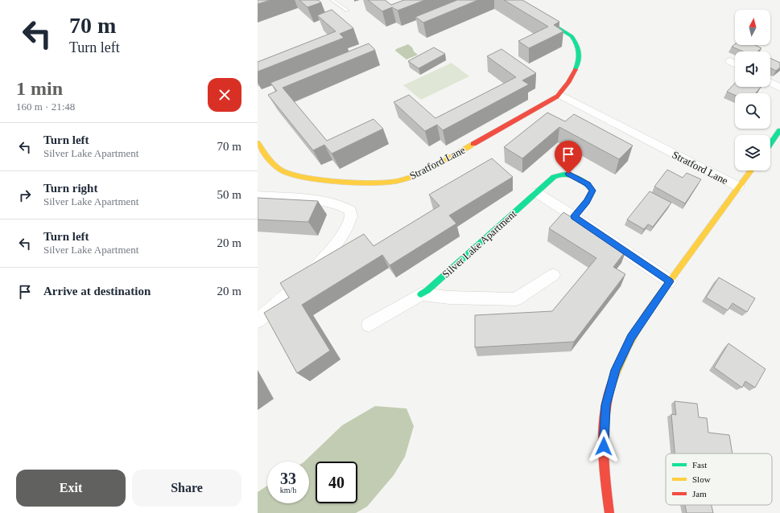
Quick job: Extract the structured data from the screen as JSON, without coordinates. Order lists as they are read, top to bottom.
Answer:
{
  "streets": {
    "street": ["Stratford Lane", "Silver Lake Apartment"]
  },
  "legend": ["Fast", "Slow", "Jam"],
  "north": "top",
  "page": {
    "turn": ["70 m", "Turn left"],
    "heading": ["1 min", "160 m · 21:48"],
    "list": [
      {
        "name": "Turn left",
        "note": "Silver Lake Apartment",
        "value": "70 m"
      },
      {
        "name": "Turn right",
        "note": "Silver Lake Apartment",
        "value": "50 m"
      },
      {
        "name": "Turn left",
        "note": "Silver Lake Apartment",
        "value": "20 m"
      },
      {
        "name": "Arrive at destination",
        "value": "20 m"
      }
    ],
    "speed": "33 km/h",
    "limit": "40",
    "buttons": ["Exit", "Share"]
  }
}
